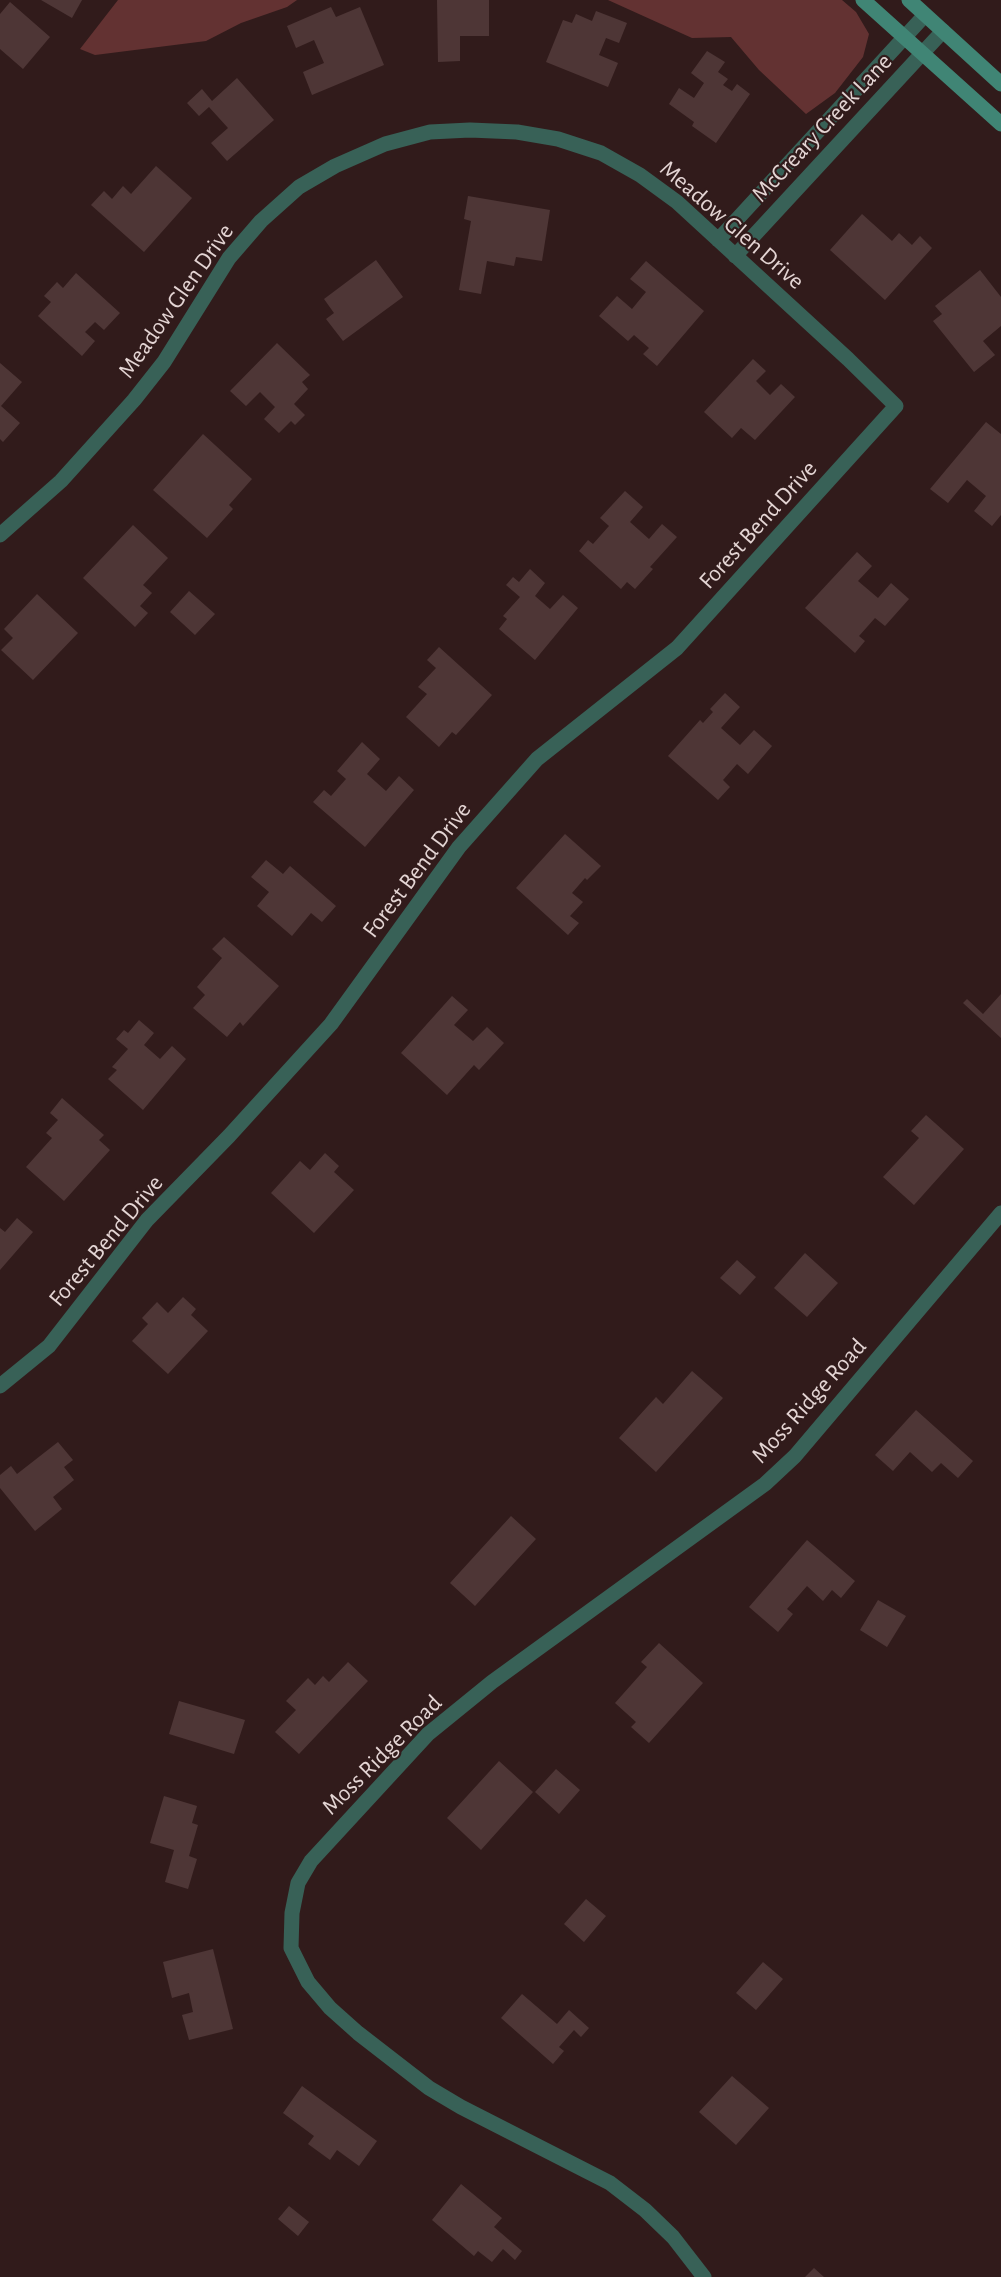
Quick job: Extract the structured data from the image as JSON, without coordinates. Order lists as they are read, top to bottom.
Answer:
{
  "streets": {
    "street": [
      "McCreary Creek Lane",
      "Meadow Glen Drive",
      "Forest Bend Drive",
      "Moss Ridge Road"
    ]
  },
  "crossings": [
    ["McCreary Creek Lane", "Meadow Glen Drive"],
    ["Meadow Glen Drive", "Forest Bend Drive"]
  ]
}
